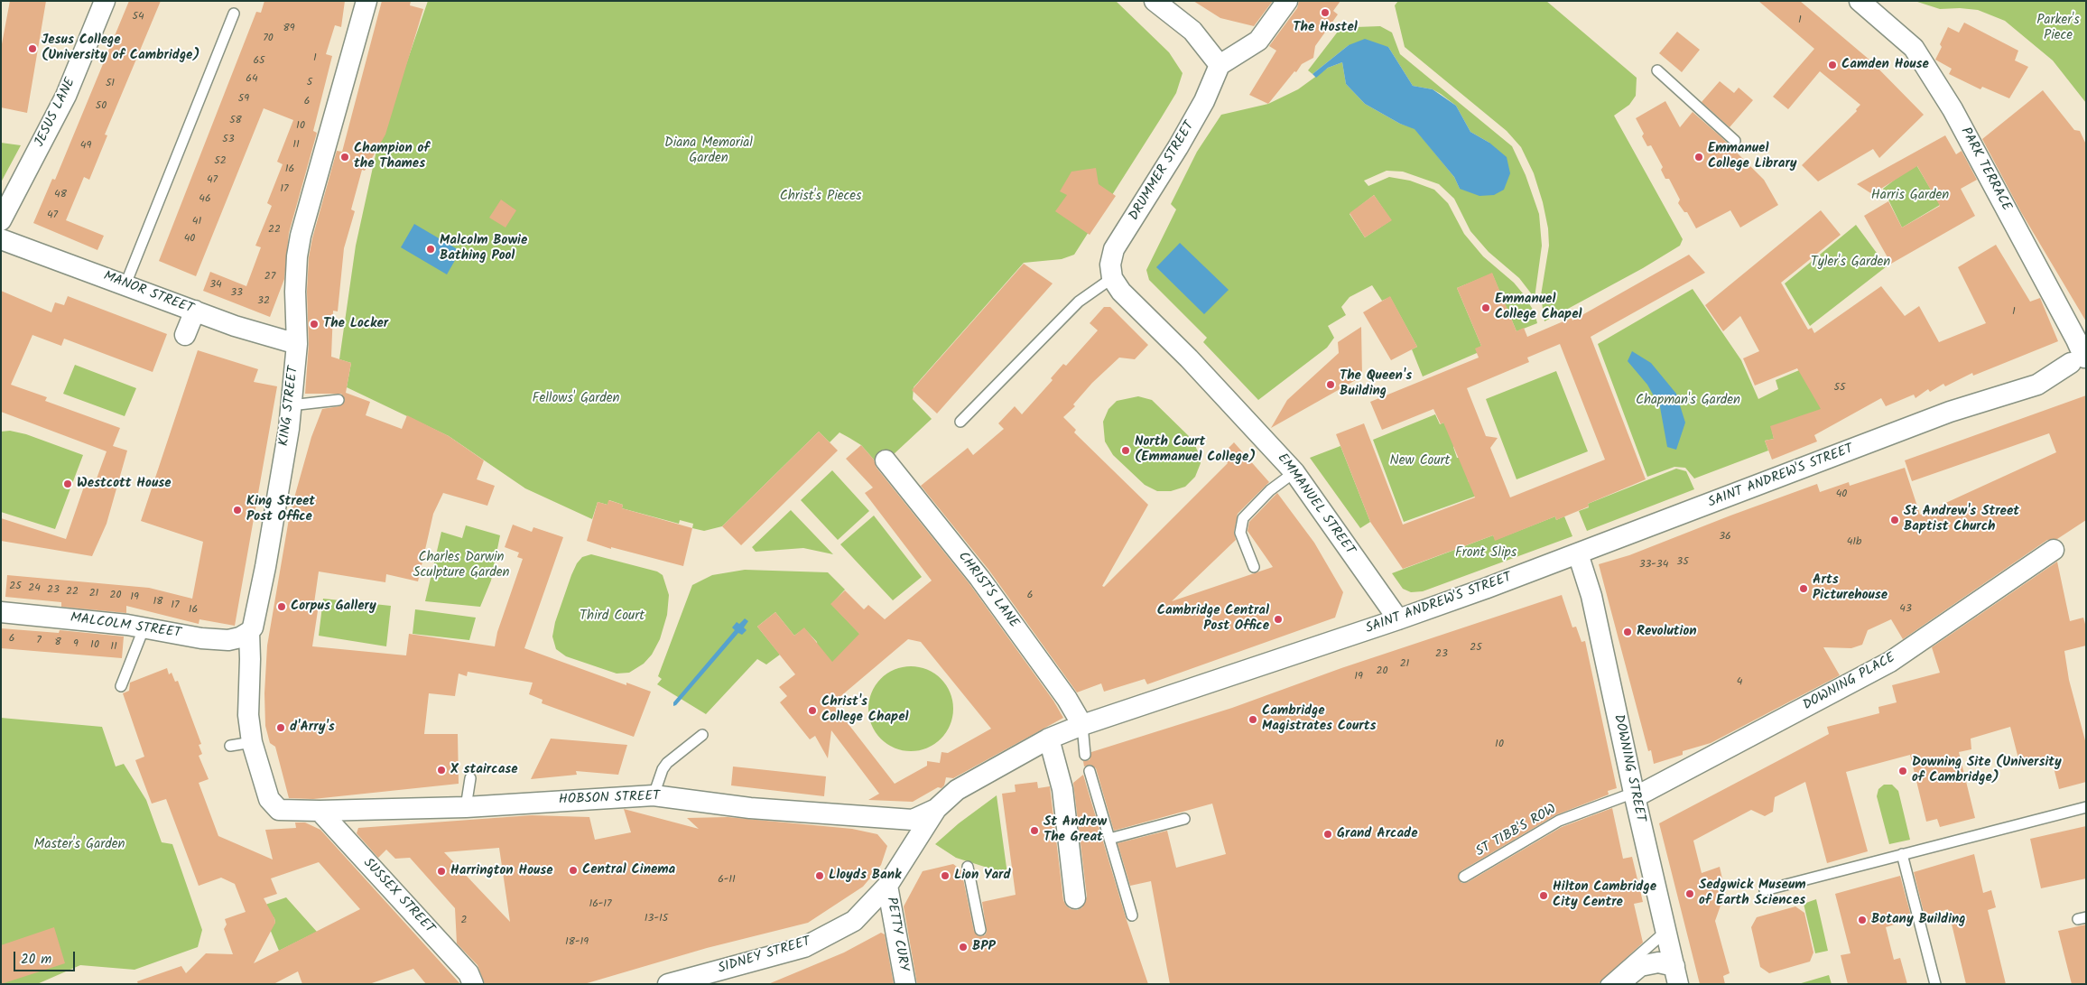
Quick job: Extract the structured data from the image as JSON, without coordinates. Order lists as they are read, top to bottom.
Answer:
{
  "streets": {
    "street": [
      "JESUS LANE",
      "PARK TERRACE",
      "DRUMMER STREET",
      "MANOR STREET",
      "KING STREET",
      "SAINT ANDREW'S STREET",
      "EMMANUEL STREET",
      "CHRIST'S LANE",
      "MALCOLM STREET",
      "DOWNING PLACE",
      "DOWNING STREET",
      "HOBSON STREET",
      "SUSSEX STREET",
      "PETTY CURY",
      "SIDNEY STREET"
    ],
    "lane": ["ST TIBB'S ROW"]
  },
  "crossings": [
    ["PARK TERRACE", "SAINT ANDREW'S STREET"],
    ["DRUMMER STREET", "EMMANUEL STREET"],
    ["MANOR STREET", "KING STREET"],
    ["KING STREET", "MALCOLM STREET"],
    ["KING STREET", "HOBSON STREET"],
    ["SAINT ANDREW'S STREET", "EMMANUEL STREET"],
    ["SAINT ANDREW'S STREET", "CHRIST'S LANE"],
    ["SAINT ANDREW'S STREET", "DOWNING STREET"],
    ["SAINT ANDREW'S STREET", "HOBSON STREET"],
    ["SAINT ANDREW'S STREET", "SIDNEY STREET"],
    ["DOWNING PLACE", "DOWNING STREET"],
    ["DOWNING PLACE", "ST TIBB'S ROW"],
    ["DOWNING STREET", "ST TIBB'S ROW"],
    ["HOBSON STREET", "SUSSEX STREET"],
    ["HOBSON STREET", "SIDNEY STREET"],
    ["PETTY CURY", "SIDNEY STREET"]
  ],
  "parks": [
    "Parker's Piece",
    "Diana Memorial Garden",
    "Harris Garden",
    "Christ's Pieces",
    "Tyler's Garden",
    "Fellows' Garden",
    "Chapman's Garden",
    "New Court",
    "Front Slips",
    "Charles Darwin Sculpture Garden",
    "Third Court",
    "Master's Garden"
  ],
  "places": [
    "The Hostel",
    "Jesus College (University of Cambridge)",
    "Camden House",
    "Champion of the Thames",
    "Emmanuel College Library",
    "Malcolm Bowie Bathing Pool",
    "Emmanuel College Chapel",
    "The Locker",
    "The Queen's Building",
    "North Court (Emmanuel College)",
    "Westcott House",
    "King Street Post Office",
    "St Andrew's Street Baptist Church",
    "Arts Picturehouse",
    "Corpus Gallery",
    "Cambridge Central Post Office",
    "Revolution",
    "Christ's College Chapel",
    "Cambridge Magistrates Courts",
    "d'Arry's",
    "X staircase",
    "Downing Site (University of Cambridge)",
    "St Andrew The Great",
    "Grand Arcade",
    "Central Cinema",
    "Harrington House",
    "Lloyds Bank",
    "Lion Yard",
    "Sedgwick Museum of Earth Sciences",
    "Hilton Cambridge City Centre",
    "Botany Building",
    "BPP"
  ],
  "house_numbers": [
    "54",
    "1",
    "89",
    "70",
    "1",
    "65",
    "64",
    "5",
    "51",
    "59",
    "6",
    "50",
    "58",
    "10",
    "53",
    "11",
    "49",
    "52",
    "16",
    "47",
    "17",
    "48",
    "46",
    "47",
    "41",
    "22",
    "40",
    "27",
    "34",
    "33",
    "32",
    "1",
    "55",
    "40",
    "36",
    "41b",
    "35",
    "33-34",
    "25",
    "24",
    "23",
    "22",
    "21",
    "20",
    "6",
    "19",
    "18",
    "17",
    "43",
    "16",
    "6",
    "7",
    "8",
    "9",
    "10",
    "11",
    "25",
    "23",
    "21",
    "20",
    "19",
    "4",
    "10",
    "6-11",
    "16-17",
    "13-15",
    "2",
    "18-19"
  ],
  "scale_bar": "20 m"
}
